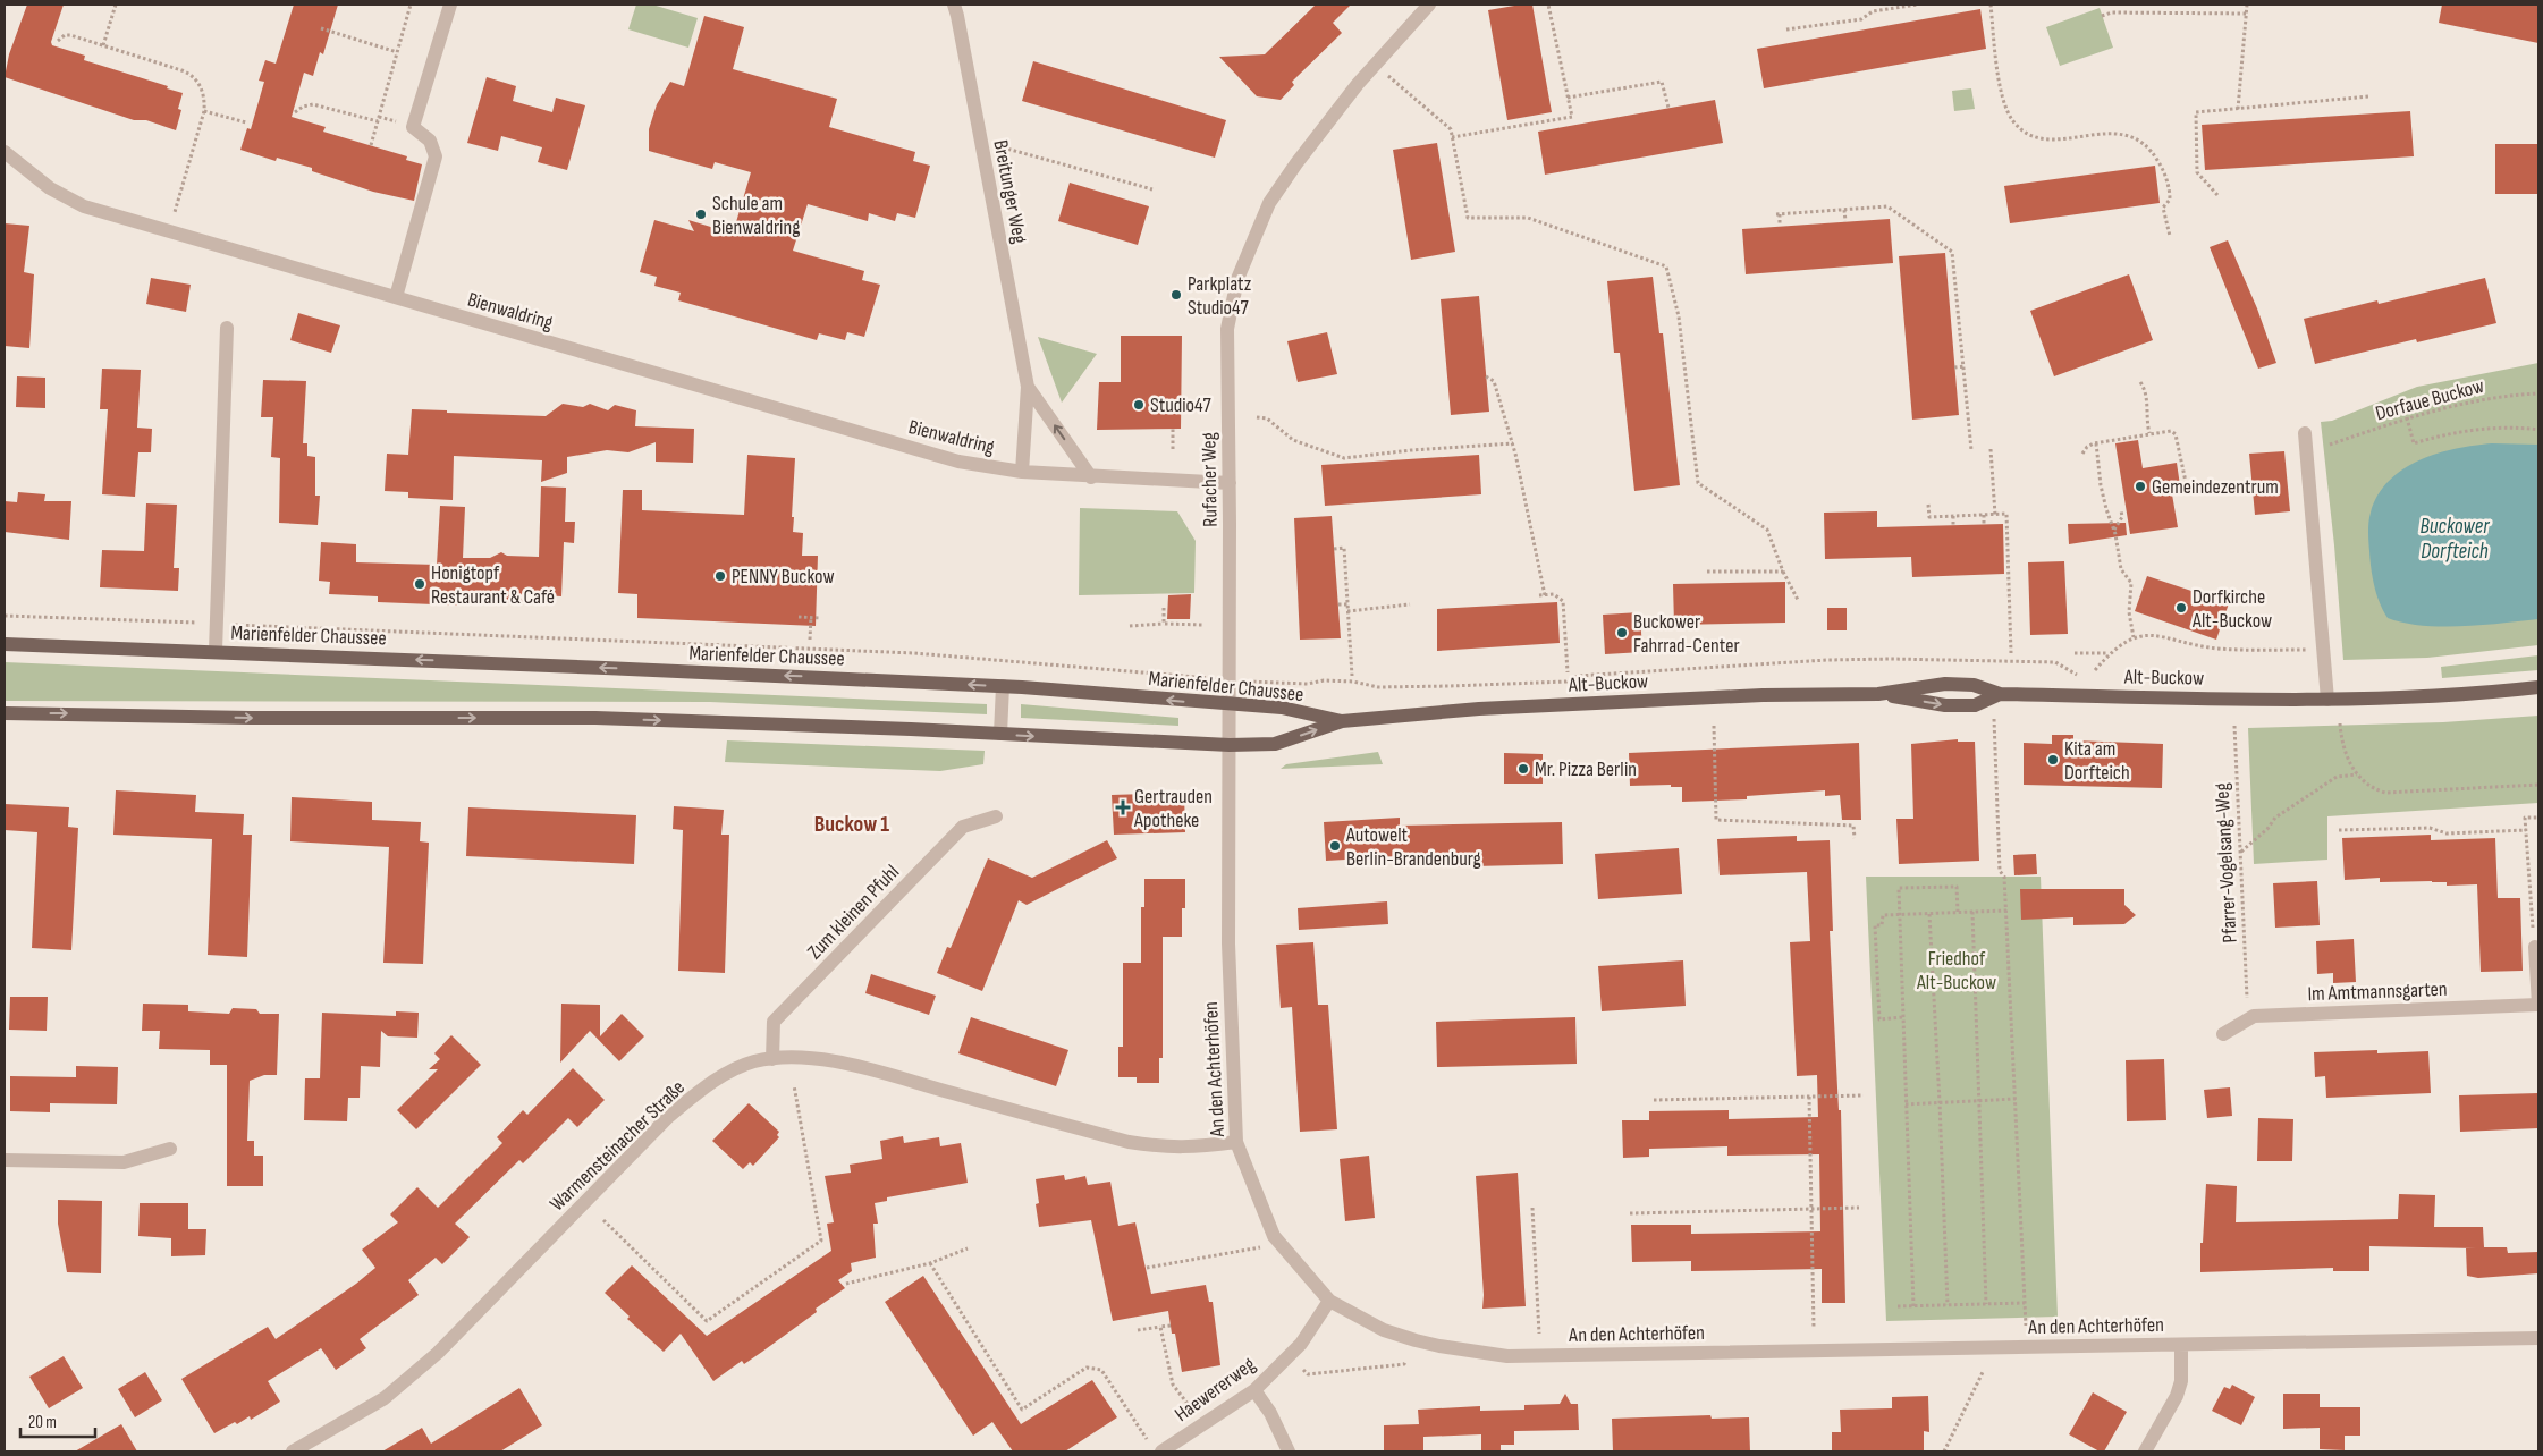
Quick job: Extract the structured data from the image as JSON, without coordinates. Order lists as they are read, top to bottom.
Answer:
{
  "streets": {
    "main road": ["Marienfelder Chaussee", "Alt-Buckow"],
    "street": [
      "Breitunger Weg",
      "Bienwaldring",
      "Rufacher Weg",
      "Zum kleinen Pfuhl",
      "Im Amtmannsgarten",
      "An den Achterhöfen",
      "Warmensteinacher Straße",
      "Haewererweg"
    ],
    "path": ["Dorfaue Buckow", "Pfarrer-Vogelsang-Weg"]
  },
  "crossings": [
    ["Breitunger Weg", "Bienwaldring"],
    ["Rufacher Weg", "Marienfelder Chaussee"],
    ["Rufacher Weg", "An den Achterhöfen"],
    ["Marienfelder Chaussee", "Alt-Buckow"],
    ["Marienfelder Chaussee", "An den Achterhöfen"],
    ["Zum kleinen Pfuhl", "Warmensteinacher Straße"],
    ["An den Achterhöfen", "Warmensteinacher Straße"],
    ["An den Achterhöfen", "Haewererweg"]
  ],
  "districts": ["Buckow 1"],
  "water": ["Buckower Dorfteich"],
  "parks": ["Friedhof Alt-Buckow"],
  "places": {
    "other": [
      "Schule am Bienwaldring",
      "Parkplatz Studio47",
      "Studio47",
      "Gemeindezentrum",
      "PENNY Buckow",
      "Honigtopf Restaurant & Café",
      "Dorfkirche Alt-Buckow",
      "Buckower Fahrrad-Center",
      "Kita am Dorfteich",
      "Mr. Pizza Berlin",
      "Autowelt Berlin-Brandenburg"
    ],
    "health": ["Gertrauden Apotheke"]
  },
  "scale_bar": "20 m"
}
